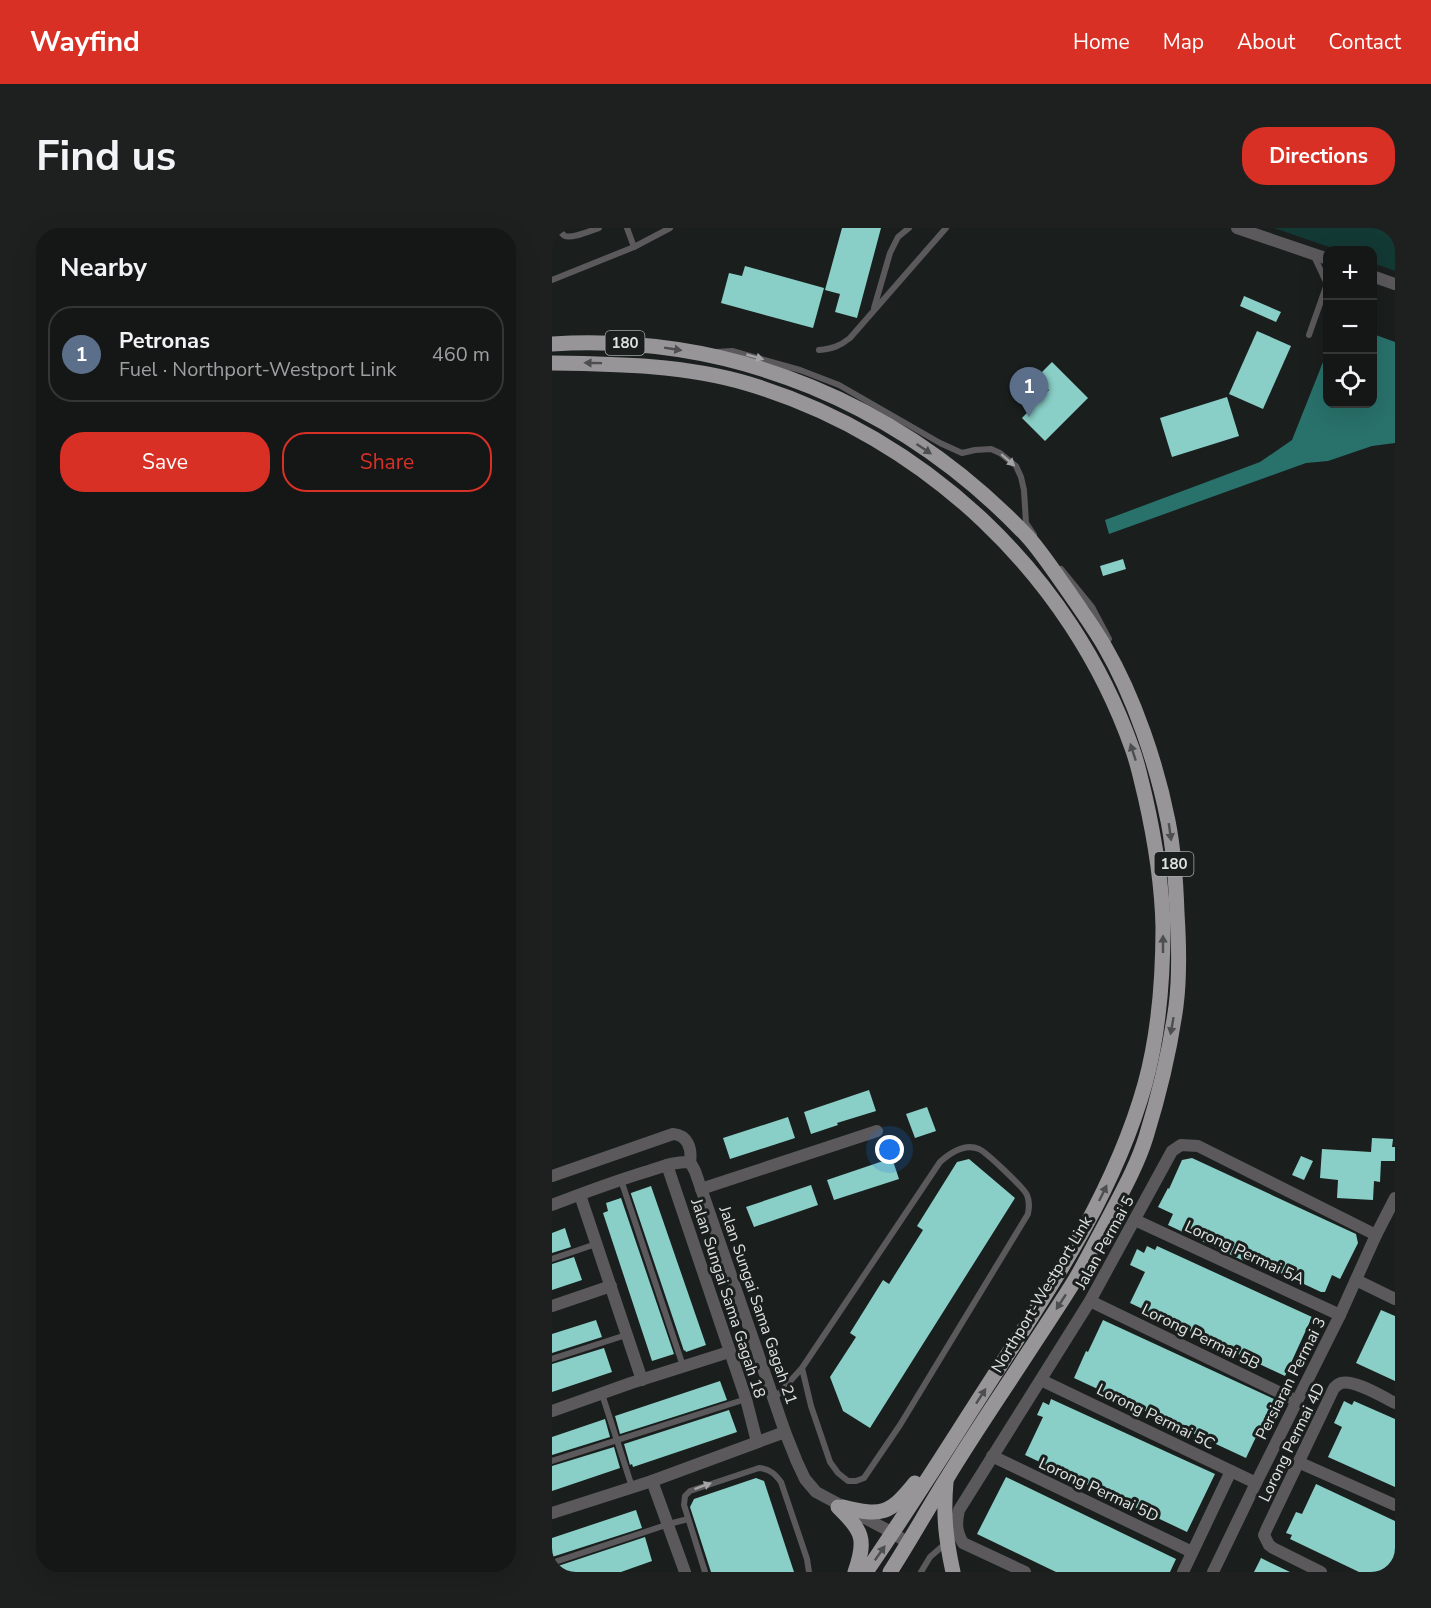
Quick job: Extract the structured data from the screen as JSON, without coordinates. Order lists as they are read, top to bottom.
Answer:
{
  "streets": {
    "main road": ["180", "Northport-Westport Link"],
    "street": [
      "Jalan Permai 5",
      "Lorong Permai 5A",
      "Jalan Sungai Sama Gagah 18",
      "Jalan Sungai Sama Gagah 21",
      "Lorong Permai 5B",
      "Persiaran Permai 3",
      "Lorong Permai 5C",
      "Lorong Permai 4D",
      "Lorong Permai 5D"
    ]
  },
  "crossings": [
    ["Jalan Permai 5", "Lorong Permai 5A"],
    ["Jalan Permai 5", "Lorong Permai 5B"],
    ["Jalan Permai 5", "Persiaran Permai 3"],
    ["Jalan Permai 5", "Lorong Permai 5C"],
    ["Jalan Permai 5", "Lorong Permai 5D"],
    ["Lorong Permai 5A", "Persiaran Permai 3"],
    ["Northport-Westport Link", "Jalan Sungai Sama Gagah 21"],
    ["Lorong Permai 5B", "Persiaran Permai 3"],
    ["Persiaran Permai 3", "Lorong Permai 5C"]
  ],
  "page": {
    "header": "Wayfind",
    "nav": [
      "Home",
      "Map",
      "About",
      "Contact"
    ],
    "buttons": [
      "Directions",
      ["Save", "Share"]
    ],
    "title": "Find us",
    "heading": "Nearby",
    "map_buttons": ["+", "−"],
    "list": [
      {
        "mark": "1",
        "name": "Petronas",
        "note": "Fuel · Northport-Westport Link",
        "value": "460 m"
      }
    ],
    "pins": "1"
  }
}
